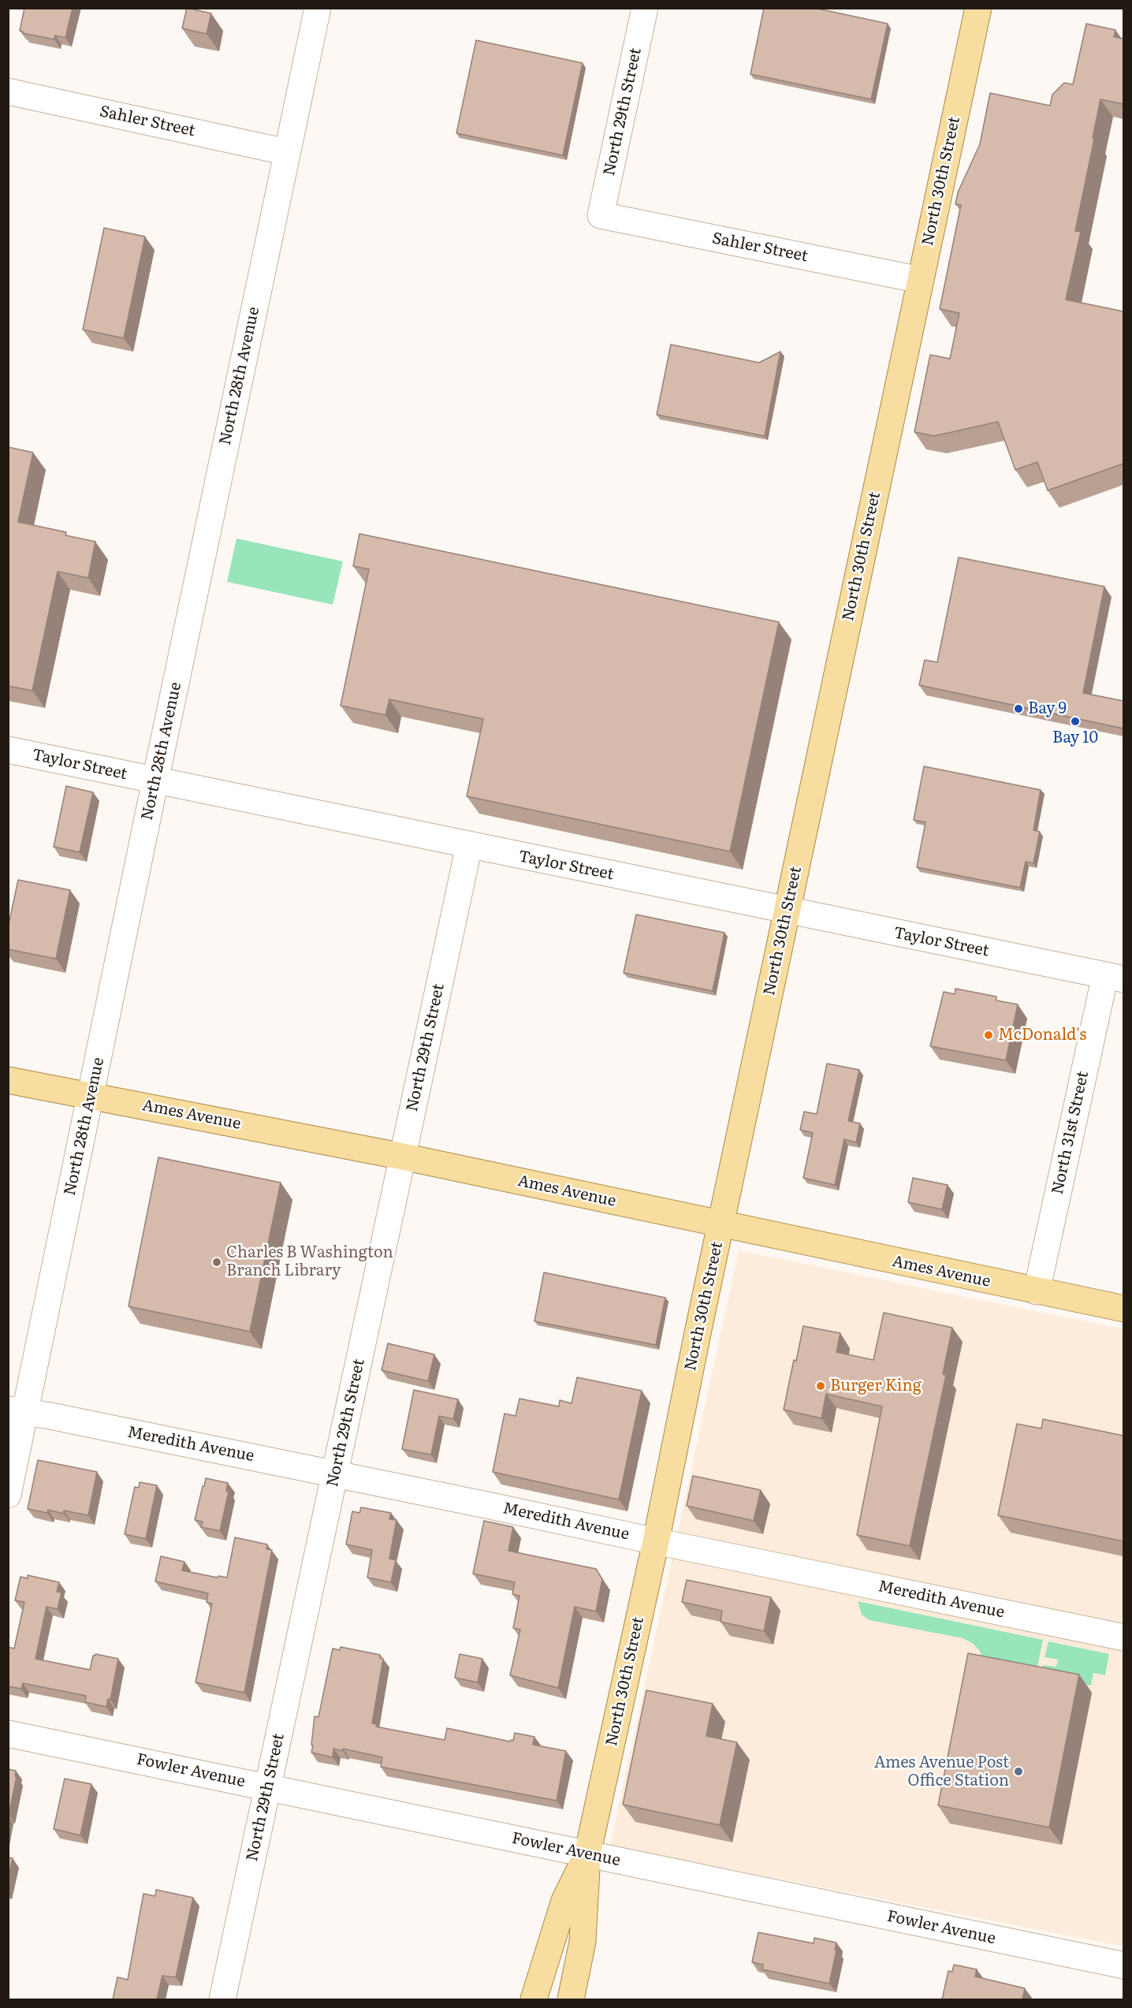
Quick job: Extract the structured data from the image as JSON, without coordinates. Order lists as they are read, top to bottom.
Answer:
{
  "streets": {
    "main road": ["North 30th Street", "Ames Avenue"],
    "street": [
      "North 29th Street",
      "Sahler Street",
      "North 28th Avenue",
      "Taylor Street",
      "North 31st Street",
      "Meredith Avenue",
      "Fowler Avenue"
    ]
  },
  "crossings": [
    ["North 29th Street", "Sahler Street"],
    ["North 29th Street", "Taylor Street"],
    ["North 29th Street", "Ames Avenue"],
    ["North 29th Street", "Meredith Avenue"],
    ["North 29th Street", "Fowler Avenue"],
    ["Sahler Street", "North 30th Street"],
    ["Sahler Street", "North 28th Avenue"],
    ["North 30th Street", "Taylor Street"],
    ["North 30th Street", "Ames Avenue"],
    ["North 30th Street", "Meredith Avenue"],
    ["North 30th Street", "Fowler Avenue"],
    ["North 28th Avenue", "Taylor Street"],
    ["North 28th Avenue", "Ames Avenue"],
    ["North 28th Avenue", "Meredith Avenue"],
    ["Taylor Street", "North 31st Street"],
    ["Ames Avenue", "North 31st Street"]
  ],
  "places": [
    "Bay 9",
    "Bay 10",
    "McDonald's",
    "Charles B Washington Branch Library",
    "Burger King",
    "Ames Avenue Post Office Station"
  ]
}
